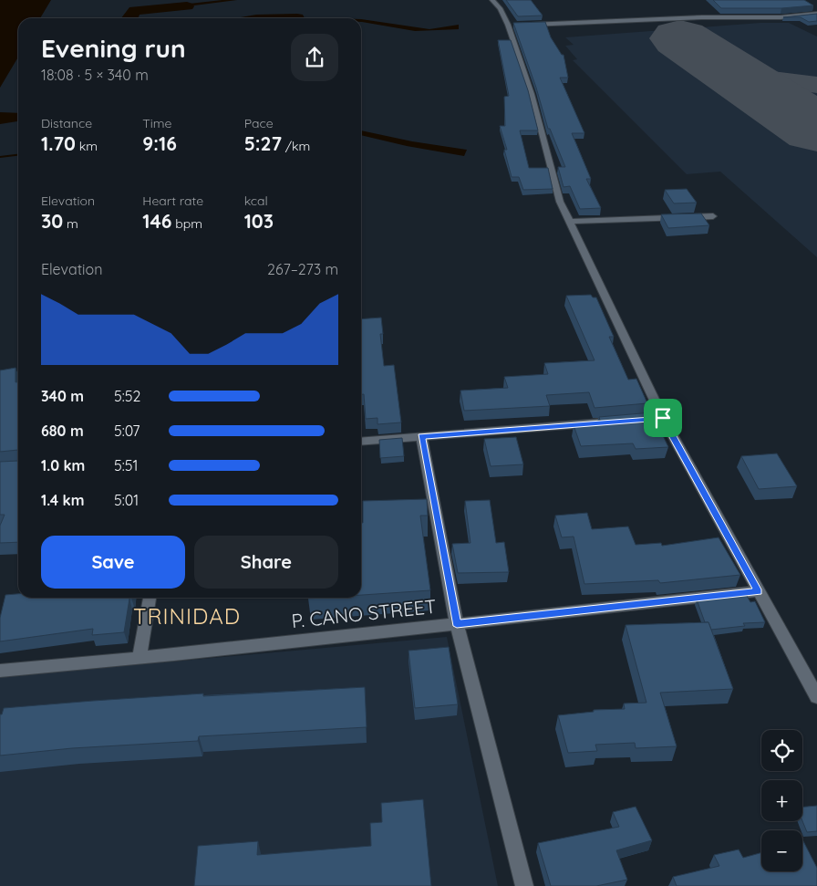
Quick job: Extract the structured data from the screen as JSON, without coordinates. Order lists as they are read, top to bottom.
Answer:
{
  "streets": {
    "street": ["P. CANO STREET"]
  },
  "districts": ["TRINIDAD"],
  "page": {
    "heading": ["Evening run", "18:08 · 5 × 340 m"],
    "stats": [
      ["Distance", "1.70 km"],
      ["Time", "9:16"],
      ["Pace", "5:27 /km"],
      ["Elevation", "30 m"],
      ["Heart rate", "146 bpm"],
      ["kcal", "103"]
    ],
    "chart": ["Elevation", "267–273 m"],
    "list": [
      {
        "name": "340 m",
        "note": "5:52"
      },
      {
        "name": "680 m",
        "note": "5:07"
      },
      {
        "name": "1.0 km",
        "note": "5:51"
      },
      {
        "name": "1.4 km",
        "note": "5:01"
      }
    ],
    "buttons": ["Save", "Share"],
    "map_buttons": ["+", "−"]
  }
}
